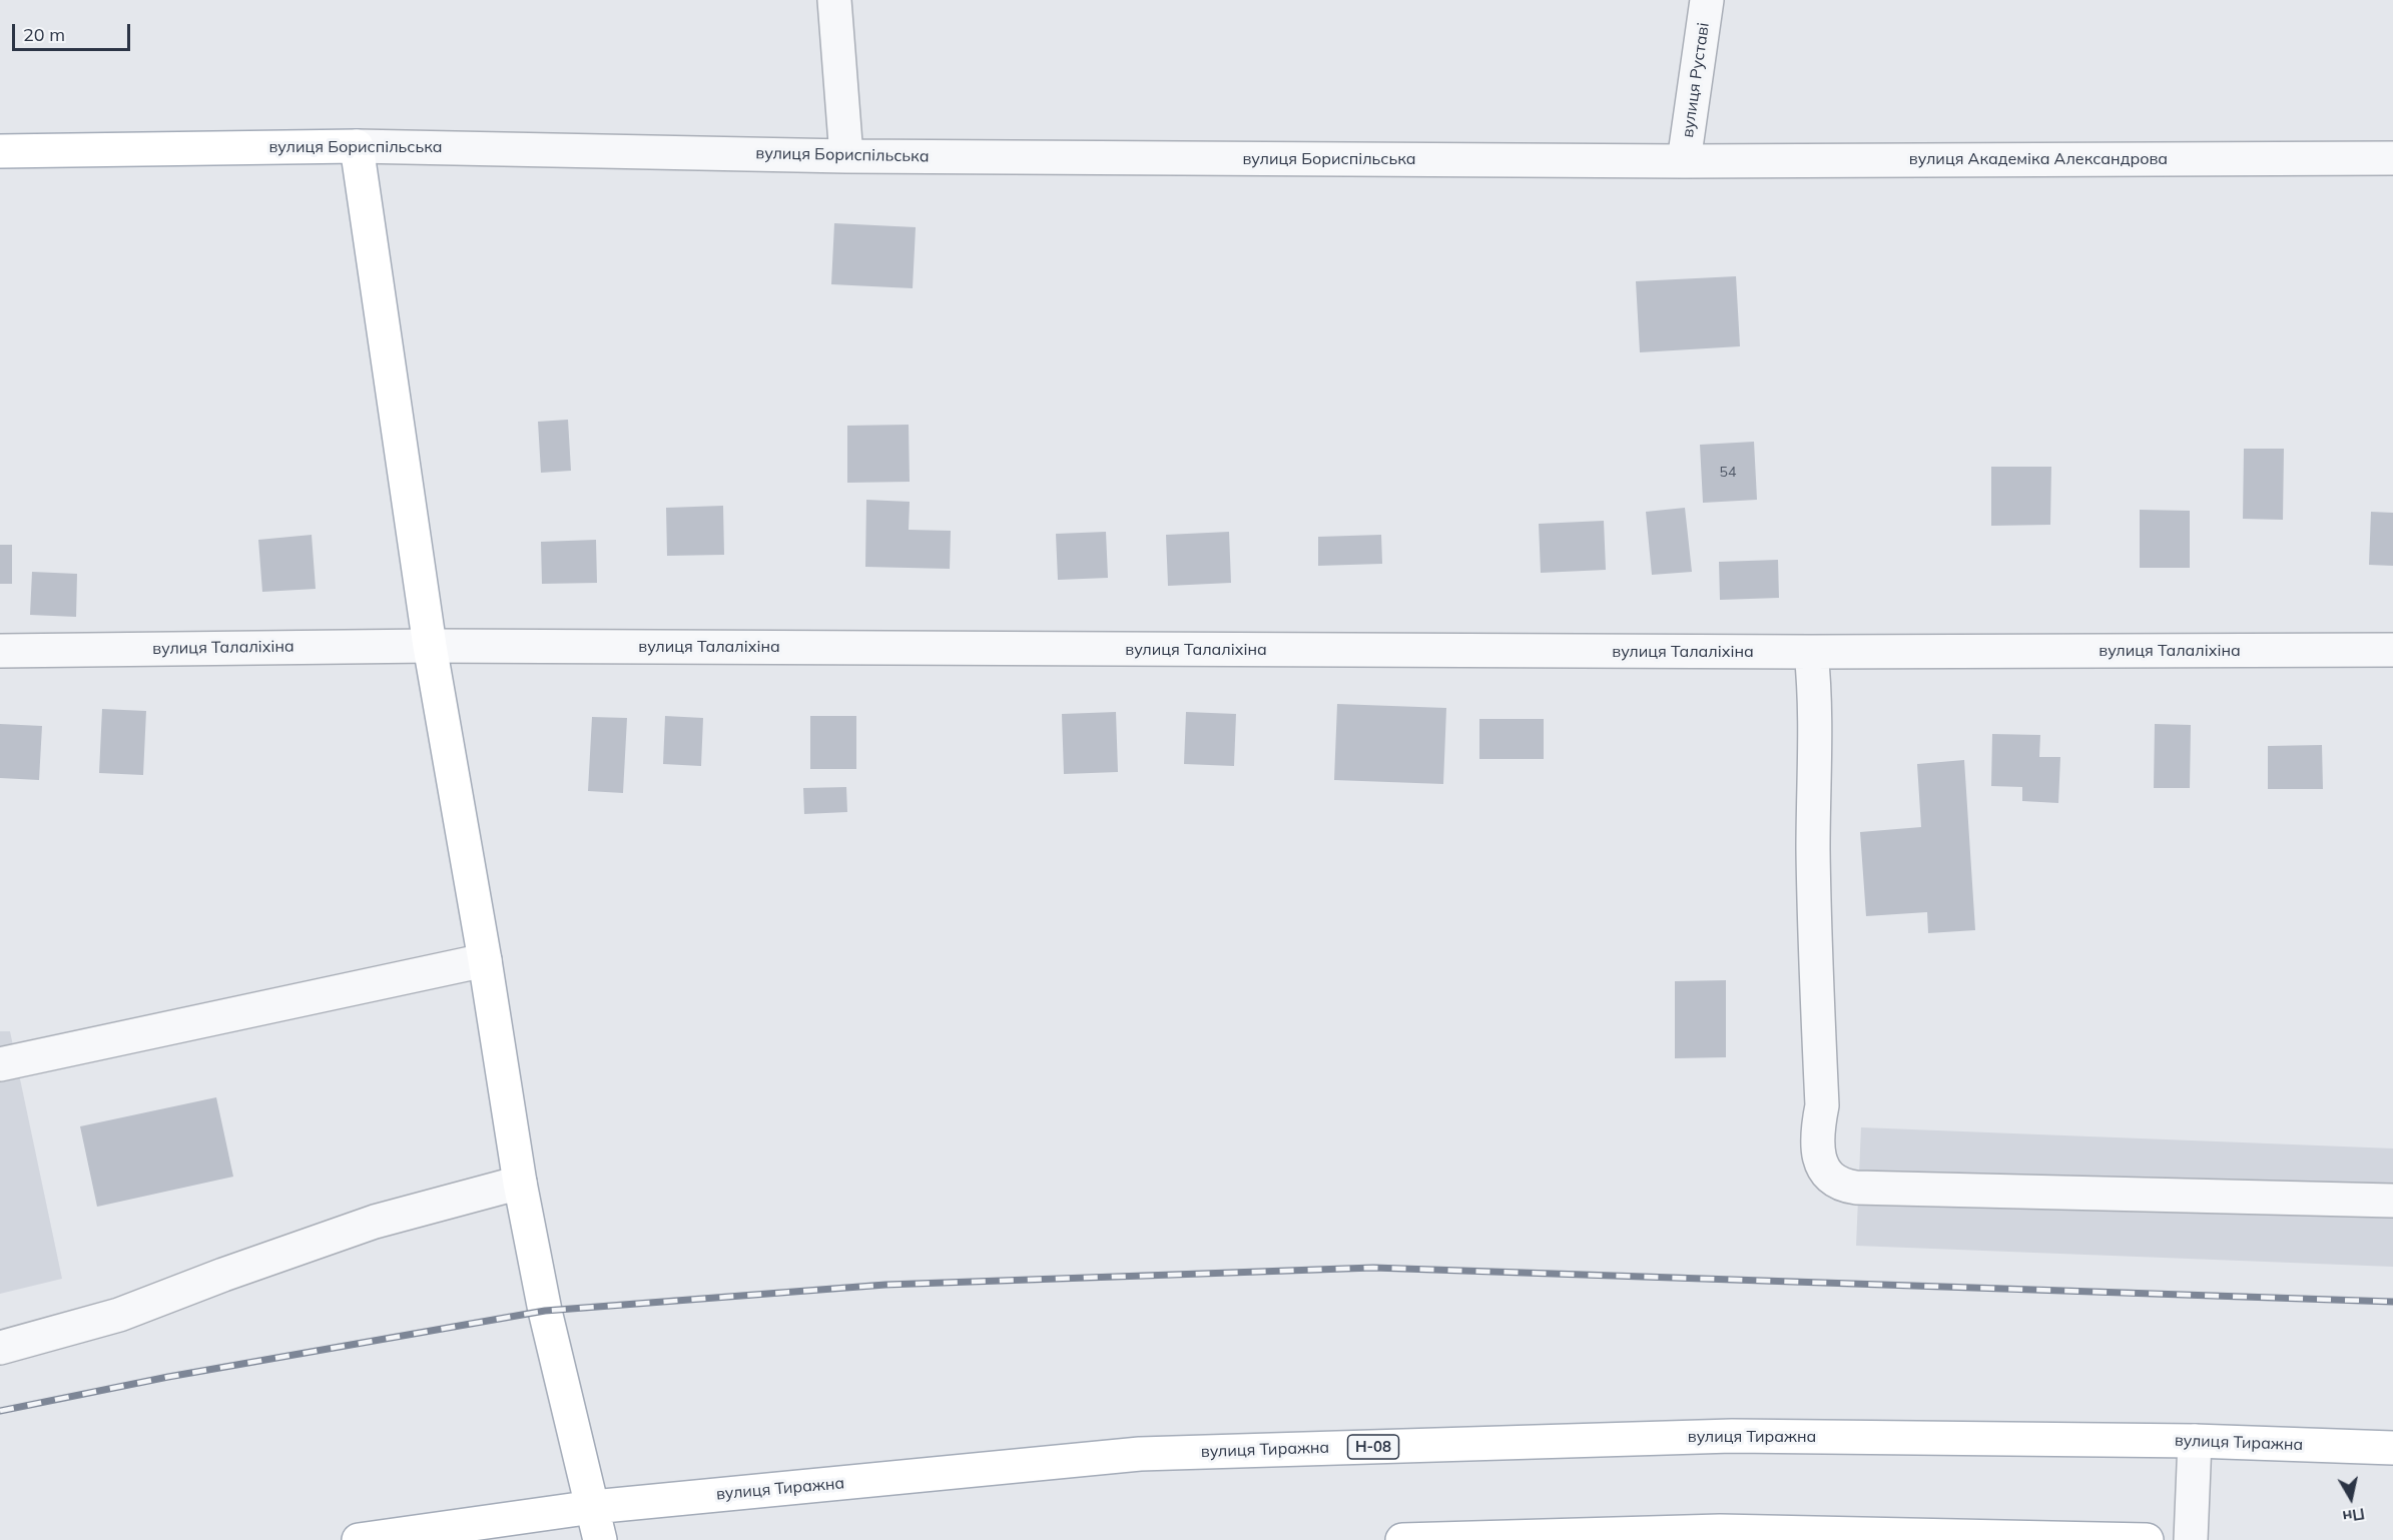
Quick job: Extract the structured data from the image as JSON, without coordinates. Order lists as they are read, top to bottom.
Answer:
{
  "streets": {
    "main road": ["вулиця Бориспільська", "вулиця Тиражна", "Н-08"],
    "street": ["вулиця Руставі", "вулиця Академіка Александрова", "вулиця Талаліхіна"]
  },
  "crossings": [
    ["вулиця Руставі", "вулиця Бориспільська"],
    ["вулиця Руставі", "вулиця Академіка Александрова"],
    ["вулиця Бориспільська", "вулиця Академіка Александрова"]
  ],
  "house_numbers": ["54"],
  "scale_bar": "20 m",
  "north": "bottom"
}
